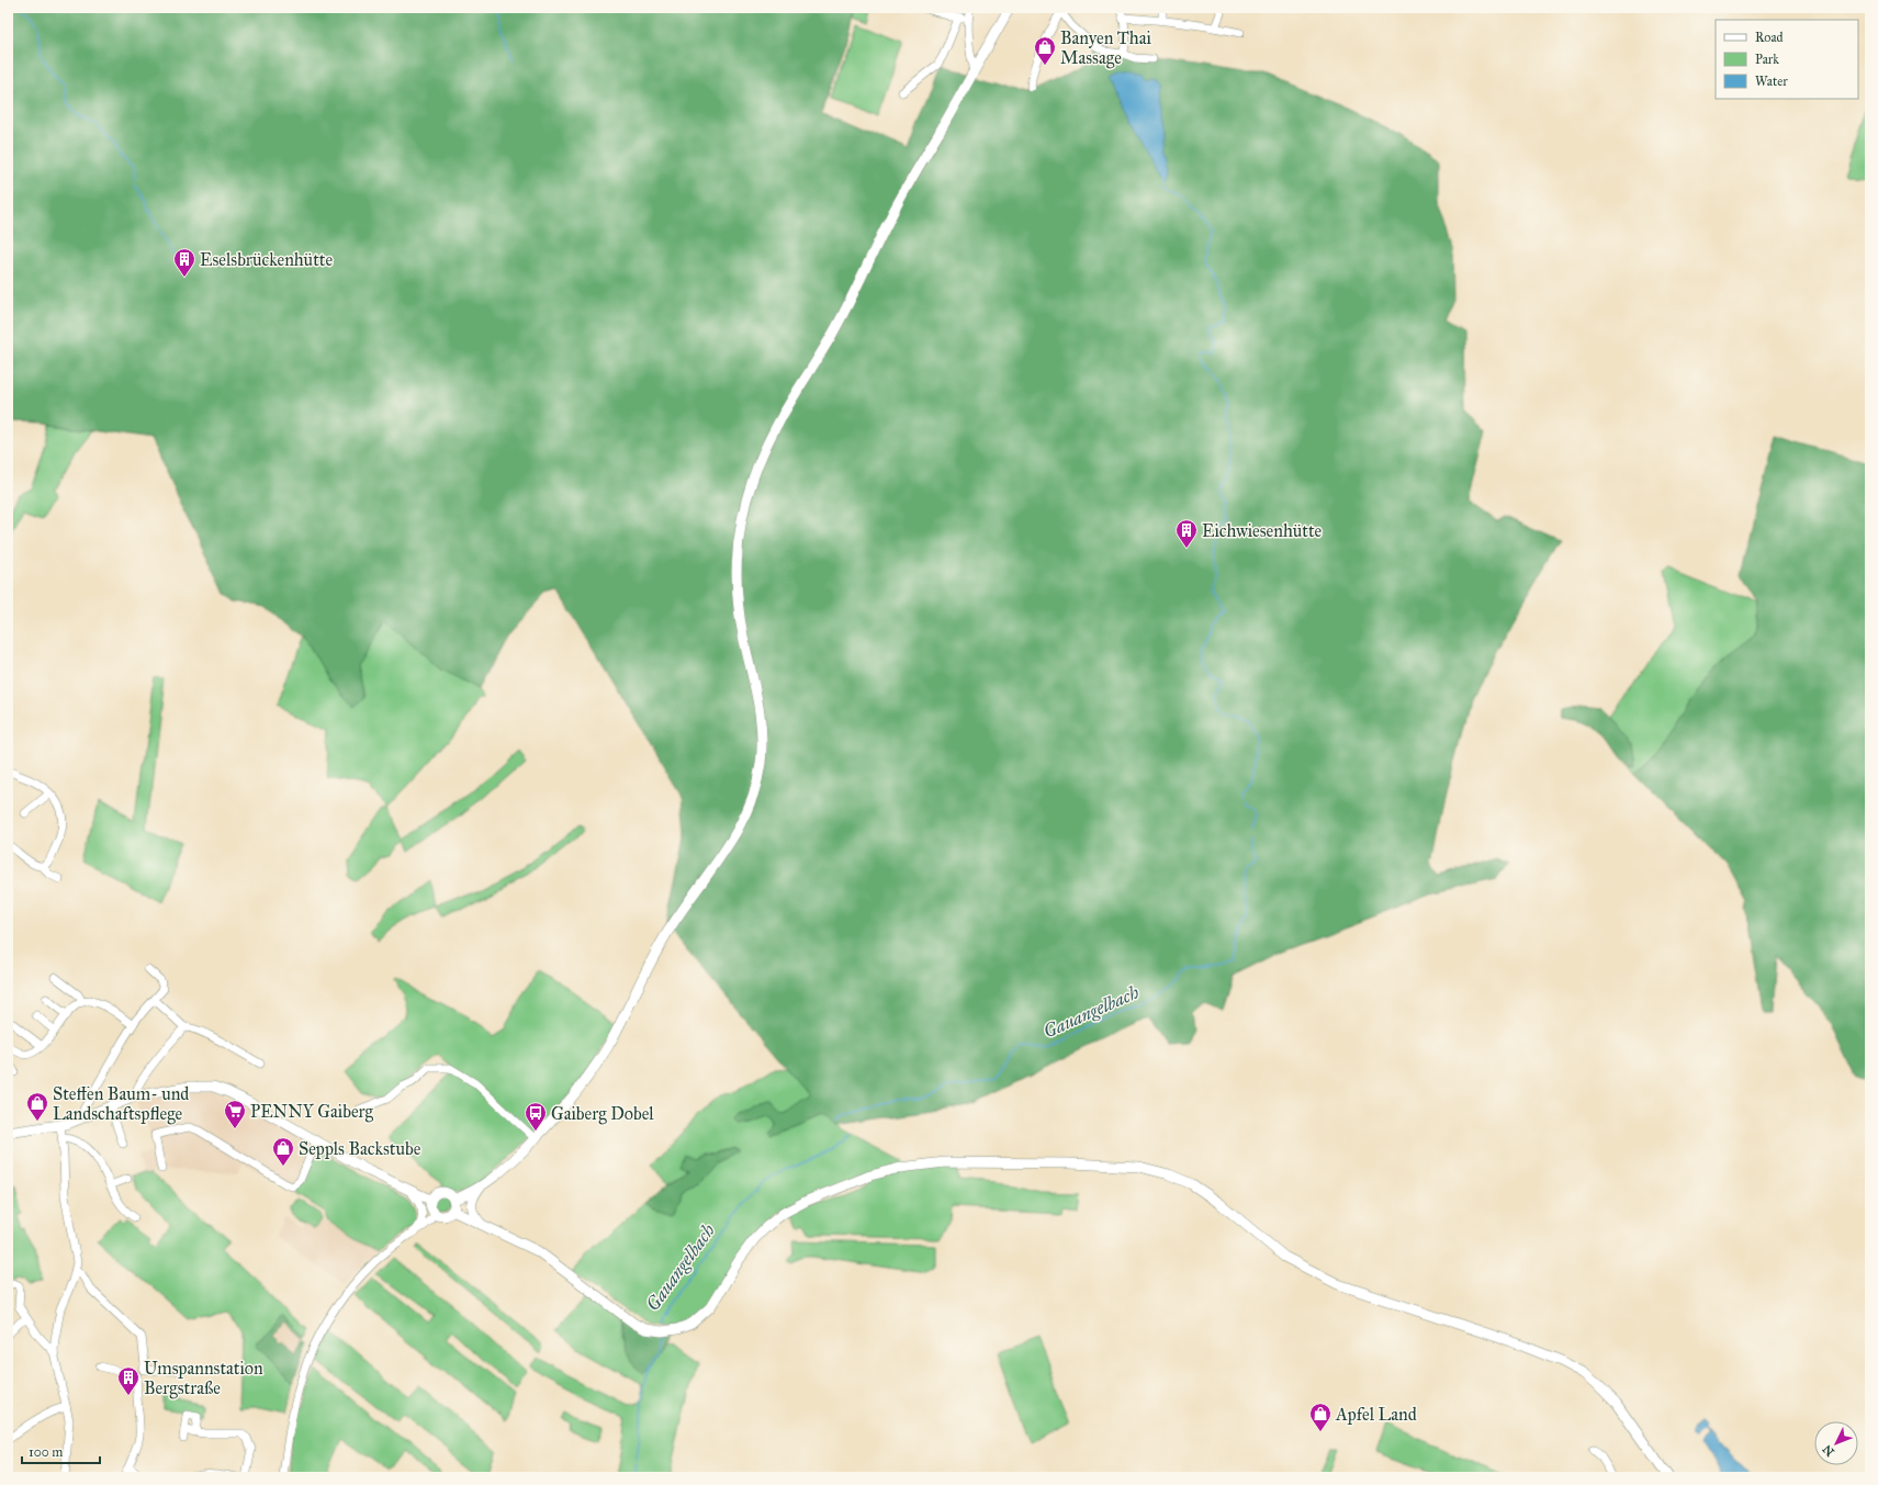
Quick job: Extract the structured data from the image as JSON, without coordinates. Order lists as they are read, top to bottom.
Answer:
{
  "water": ["Gauangelbach"],
  "places": {
    "shop": [
      "Banyen Thai Massage",
      "Steffen Baum- und Landschaftspflege",
      "Seppls Backstube",
      "Apfel Land"
    ],
    "building": ["Eselsbrückenhütte", "Eichwiesenhütte", "Umspannstation Bergstraße"],
    "supermarket": ["PENNY Gaiberg"],
    "bus stop": ["Gaiberg Dobel"]
  },
  "legend": ["Road", "Park", "Water"],
  "scale_bar": "100 m",
  "north": "bottom left"
}
